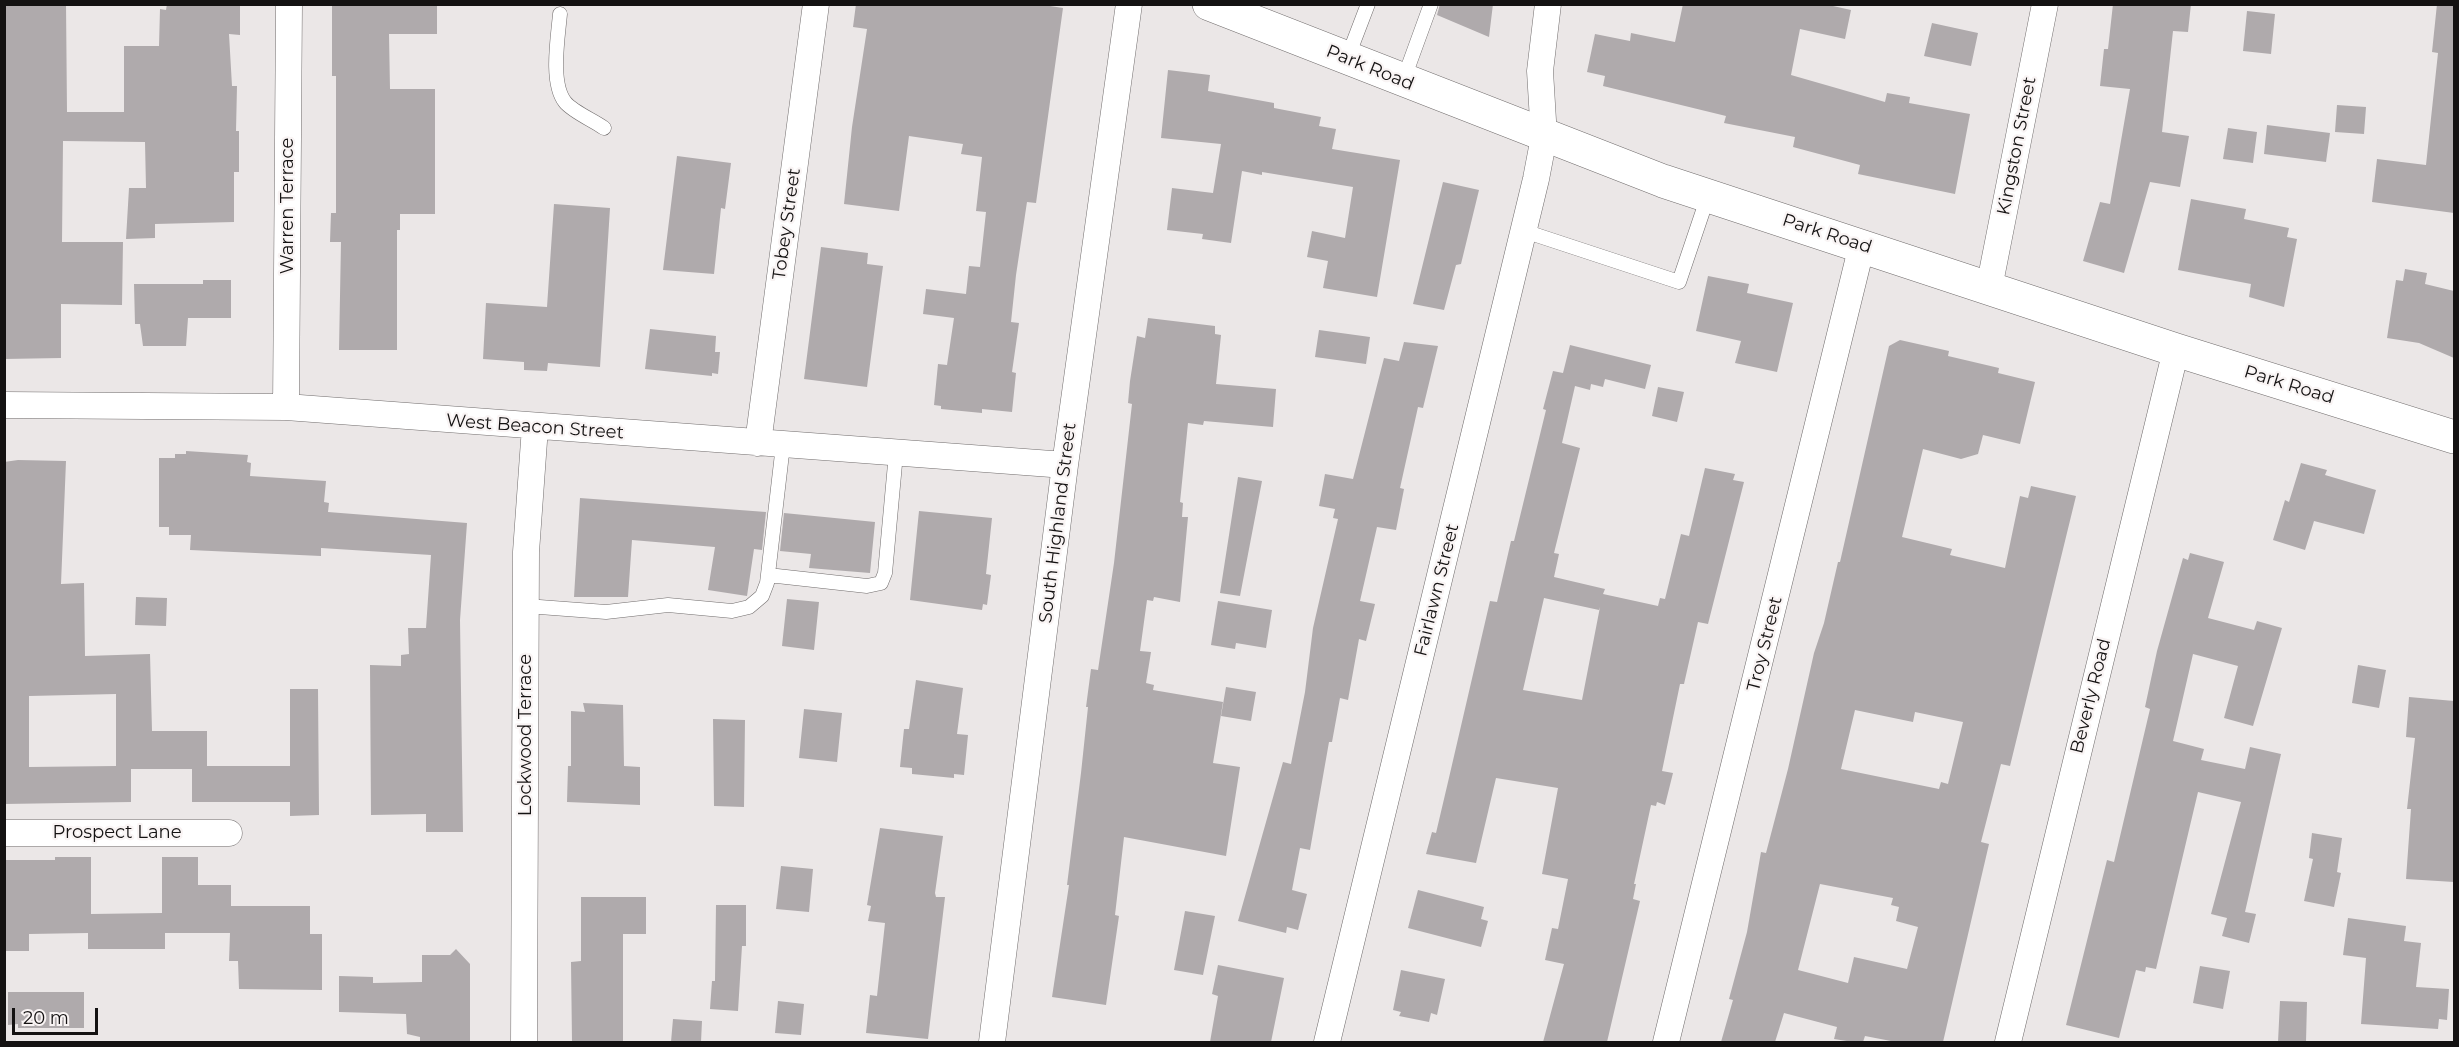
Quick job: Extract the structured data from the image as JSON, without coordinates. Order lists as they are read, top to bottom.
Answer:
{
  "streets": {
    "main road": ["Park Road"],
    "street": [
      "Kingston Street",
      "Warren Terrace",
      "Tobey Street",
      "West Beacon Street",
      "South Highland Street",
      "Fairlawn Street",
      "Troy Street",
      "Beverly Road",
      "Lockwood Terrace",
      "Prospect Lane"
    ]
  },
  "crossings": [
    ["Park Road", "Kingston Street"],
    ["Park Road", "Fairlawn Street"],
    ["Park Road", "Troy Street"],
    ["Park Road", "Beverly Road"],
    ["Warren Terrace", "West Beacon Street"],
    ["Tobey Street", "West Beacon Street"],
    ["West Beacon Street", "South Highland Street"],
    ["West Beacon Street", "Lockwood Terrace"]
  ],
  "scale_bar": "20 m"
}
